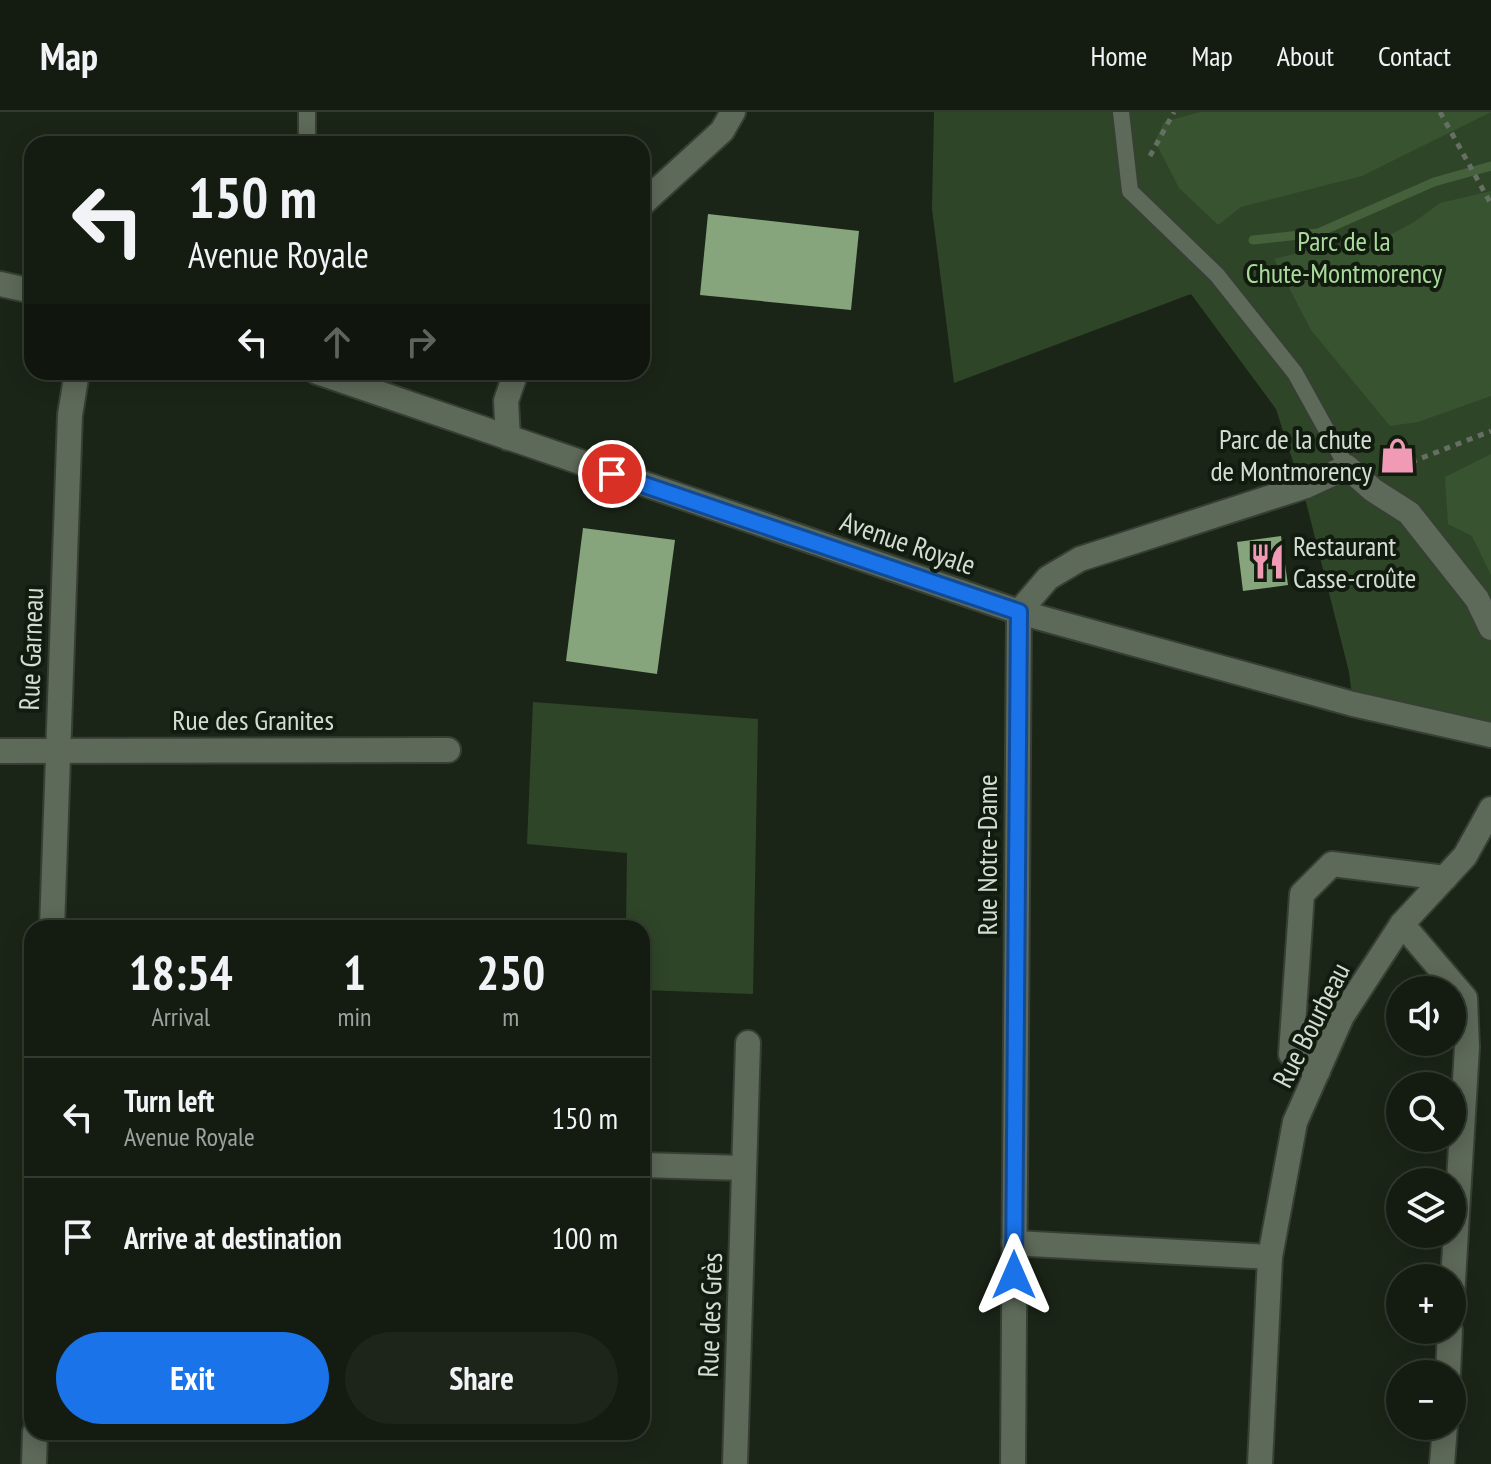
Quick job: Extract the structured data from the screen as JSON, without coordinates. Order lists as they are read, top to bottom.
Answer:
{
  "streets": {
    "street": [
      "Avenue Royale",
      "Rue Garneau",
      "Rue des Granites",
      "Rue Notre-Dame",
      "Rue Bourbeau",
      "Rue des Grès"
    ]
  },
  "crossings": [
    ["Avenue Royale", "Rue Notre-Dame"],
    ["Rue Garneau", "Rue des Granites"]
  ],
  "parks": ["Parc de la Chute-Montmorency"],
  "places": {
    "shop": ["Parc de la chute de Montmorency"],
    "restaurant": ["Restaurant Casse-croûte"]
  },
  "page": {
    "header": "Map",
    "nav": [
      "Home",
      "Map",
      "About",
      "Contact"
    ],
    "turn": ["150 m", "Avenue Royale"],
    "eta": [
      "18:54",
      "Arrival",
      "1",
      "min",
      "250",
      "m"
    ],
    "map_buttons": ["+", "−"],
    "list": [
      {
        "name": "Turn left",
        "note": "Avenue Royale",
        "value": "150 m"
      },
      {
        "name": "Arrive at destination",
        "value": "100 m"
      }
    ],
    "buttons": ["Exit", "Share"]
  }
}
